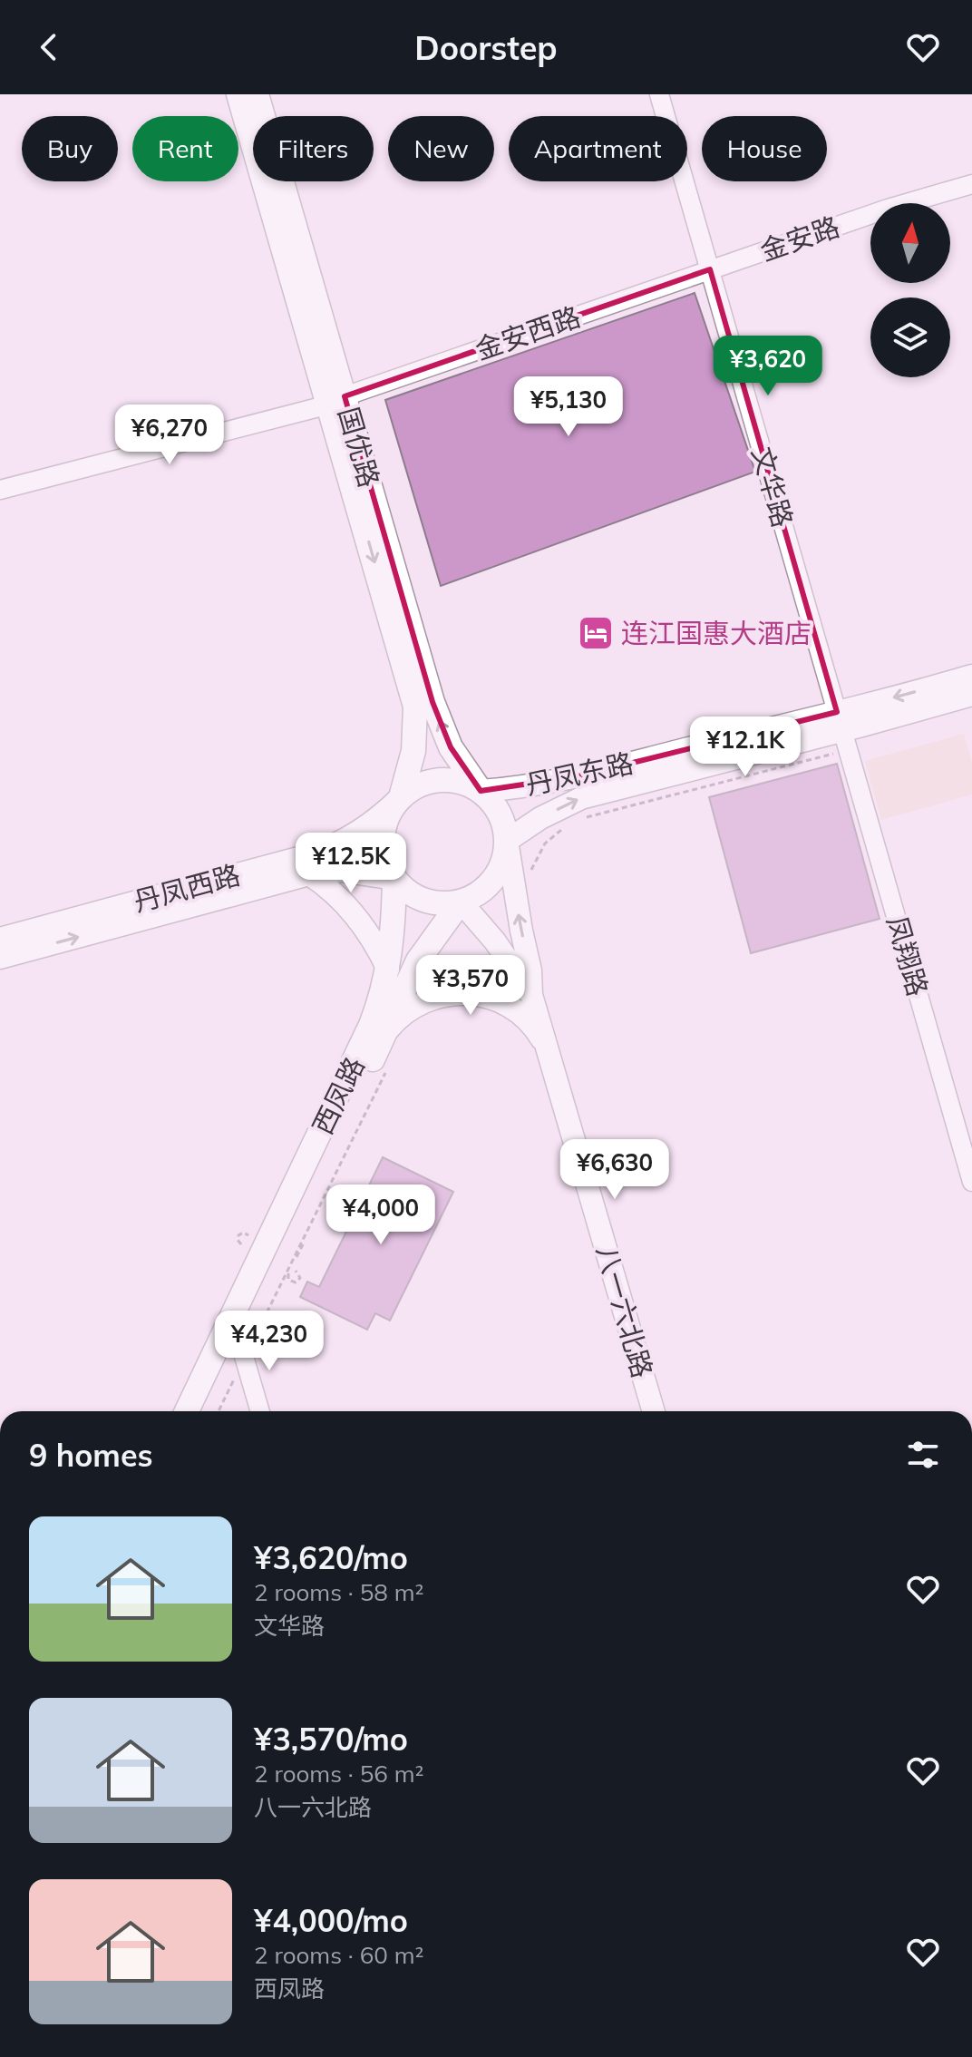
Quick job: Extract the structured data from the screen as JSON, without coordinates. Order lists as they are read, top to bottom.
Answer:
{
  "streets": {
    "main road": [
      "国优路",
      "丹凤东路",
      "丹凤西路",
      "西凤路",
      "八一六北路"
    ],
    "street": [
      "金安路",
      "金安西路",
      "文华路",
      "凤翔路"
    ]
  },
  "crossings": [
    ["金安路", "金安西路"],
    ["金安路", "文华路"],
    ["金安西路", "国优路"],
    ["金安西路", "文华路"],
    ["国优路", "丹凤东路"],
    ["国优路", "丹凤西路"],
    ["国优路", "西凤路"],
    ["国优路", "八一六北路"],
    ["文华路", "丹凤东路"],
    ["文华路", "凤翔路"],
    ["丹凤东路", "丹凤西路"],
    ["丹凤东路", "凤翔路"],
    ["丹凤东路", "西凤路"],
    ["丹凤东路", "八一六北路"],
    ["丹凤西路", "西凤路"],
    ["丹凤西路", "八一六北路"],
    ["西凤路", "八一六北路"]
  ],
  "places": {
    "hotel": ["连江国惠大酒店"]
  },
  "north": "top",
  "page": {
    "header": "Doorstep",
    "chip": [
      "Buy",
      "Rent",
      "Filters",
      "New",
      "Apartment",
      "House"
    ],
    "price": [
      "¥3,620",
      "¥5,130",
      "¥6,270",
      "¥12.1K",
      "¥12.5K",
      "¥3,570",
      "¥6,630",
      "¥4,000",
      "¥4,230"
    ],
    "heading": "9 homes",
    "list": [
      {
        "name": "¥3,620/mo",
        "note": "2 rooms · 58 m² · 文华路"
      },
      {
        "name": "¥3,570/mo",
        "note": "2 rooms · 56 m² · 八一六北路"
      },
      {
        "name": "¥4,000/mo",
        "note": "2 rooms · 60 m² · 西凤路"
      }
    ]
  }
}
